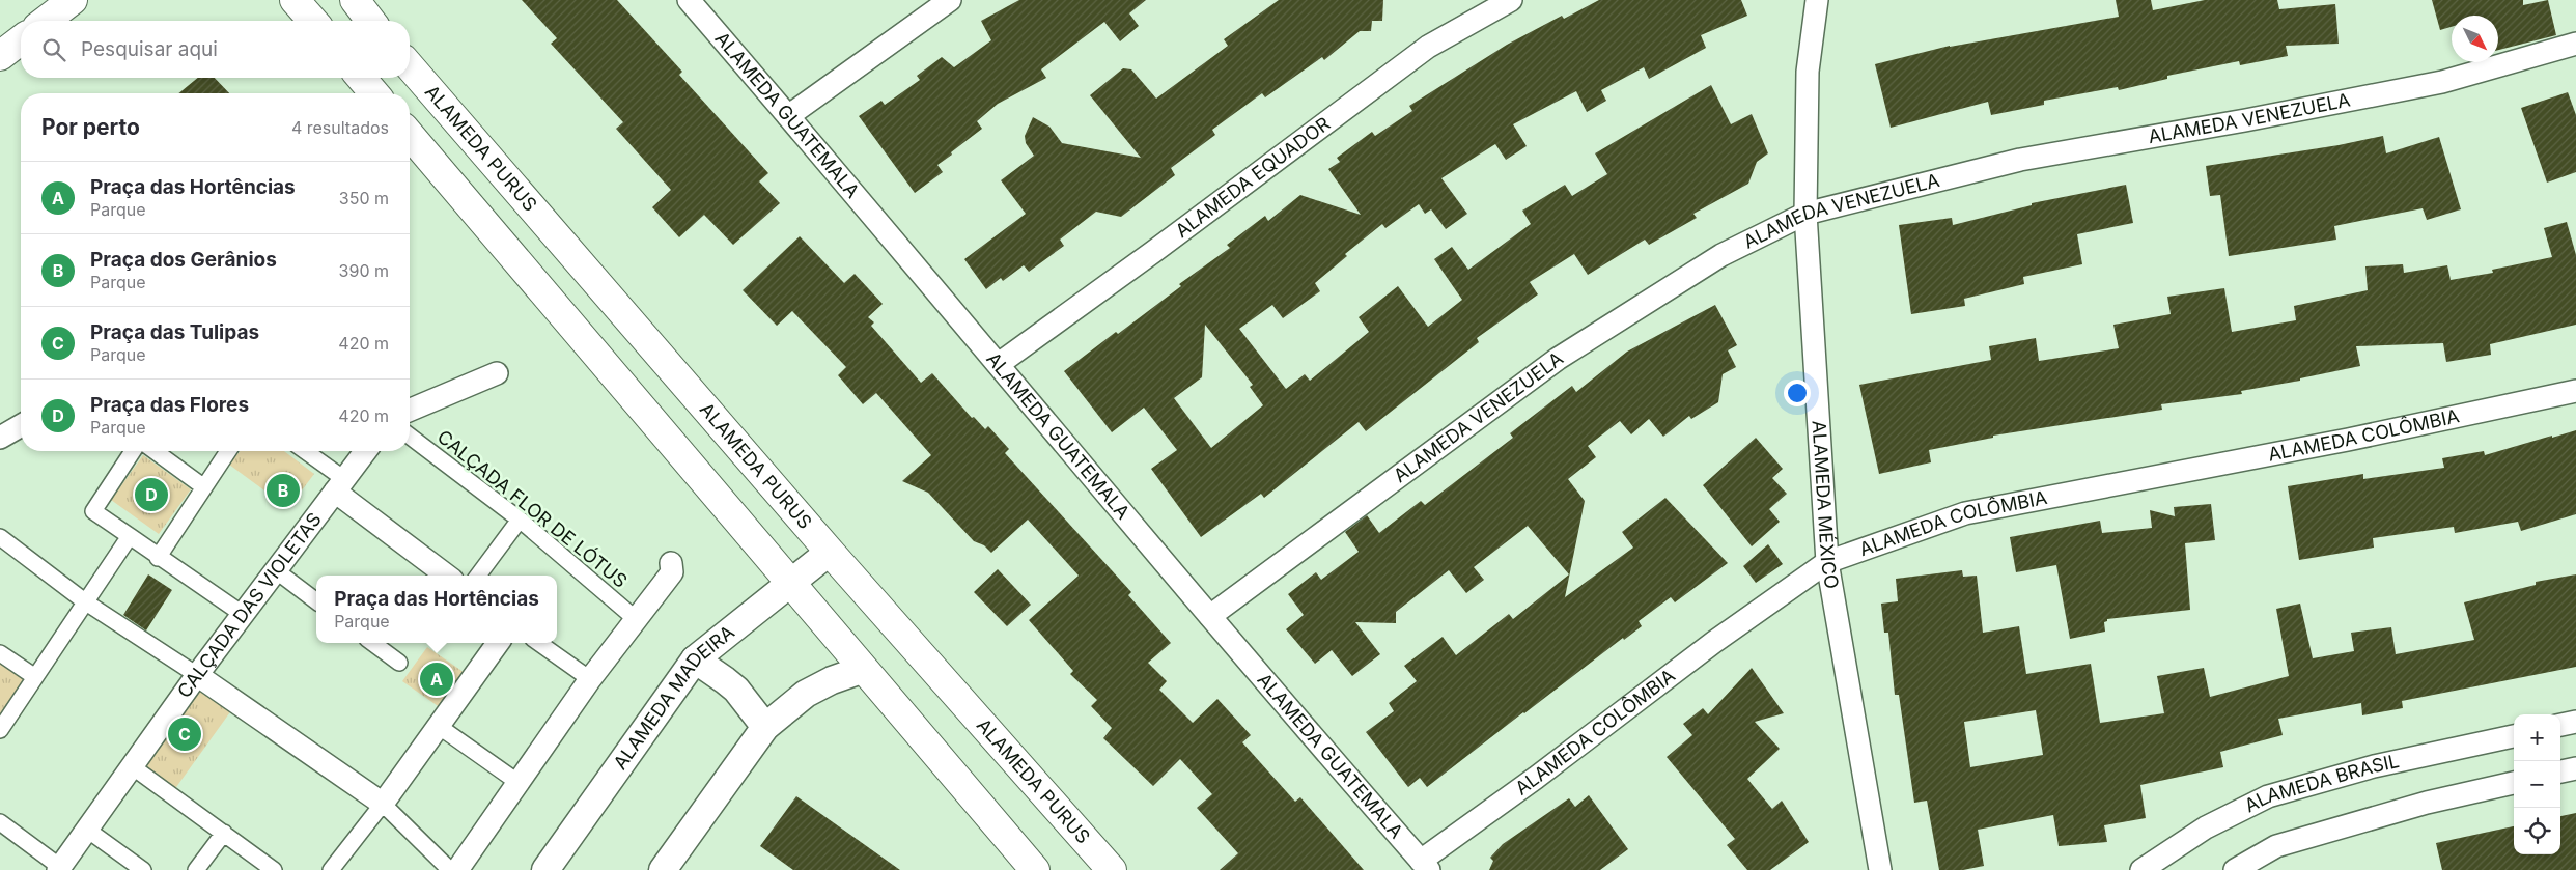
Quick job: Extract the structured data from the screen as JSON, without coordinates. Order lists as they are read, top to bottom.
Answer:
{
  "streets": {
    "main road": ["ALAMEDA PURUS"],
    "street": [
      "ALAMEDA GUATEMALA",
      "ALAMEDA VENEZUELA",
      "ALAMEDA EQUADOR",
      "ALAMEDA COLÔMBIA",
      "ALAMEDA MÉXICO",
      "CALÇADA FLOR DE LÓTUS",
      "CALÇADA DAS VIOLETAS",
      "ALAMEDA MADEIRA",
      "ALAMEDA BRASIL"
    ]
  },
  "crossings": [
    ["ALAMEDA GUATEMALA", "ALAMEDA VENEZUELA"],
    ["ALAMEDA GUATEMALA", "ALAMEDA EQUADOR"],
    ["ALAMEDA GUATEMALA", "ALAMEDA COLÔMBIA"],
    ["ALAMEDA VENEZUELA", "ALAMEDA MÉXICO"],
    ["ALAMEDA PURUS", "ALAMEDA MADEIRA"],
    ["ALAMEDA COLÔMBIA", "ALAMEDA MÉXICO"]
  ],
  "north": "bottom right",
  "page": {
    "search": "Pesquisar aqui",
    "heading": ["Por perto", "4 resultados"],
    "list": [
      {
        "mark": "A",
        "name": "Praça das Hortências",
        "note": "Parque",
        "value": "350 m"
      },
      {
        "mark": "B",
        "name": "Praça dos Gerânios",
        "note": "Parque",
        "value": "390 m"
      },
      {
        "mark": "C",
        "name": "Praça das Tulipas",
        "note": "Parque",
        "value": "420 m"
      },
      {
        "mark": "D",
        "name": "Praça das Flores",
        "note": "Parque",
        "value": "420 m"
      }
    ],
    "pins": [
      "B",
      "D",
      "A",
      "C"
    ],
    "popup": ["Praça das Hortências", "Parque"],
    "map_buttons": ["+", "−"]
  }
}
